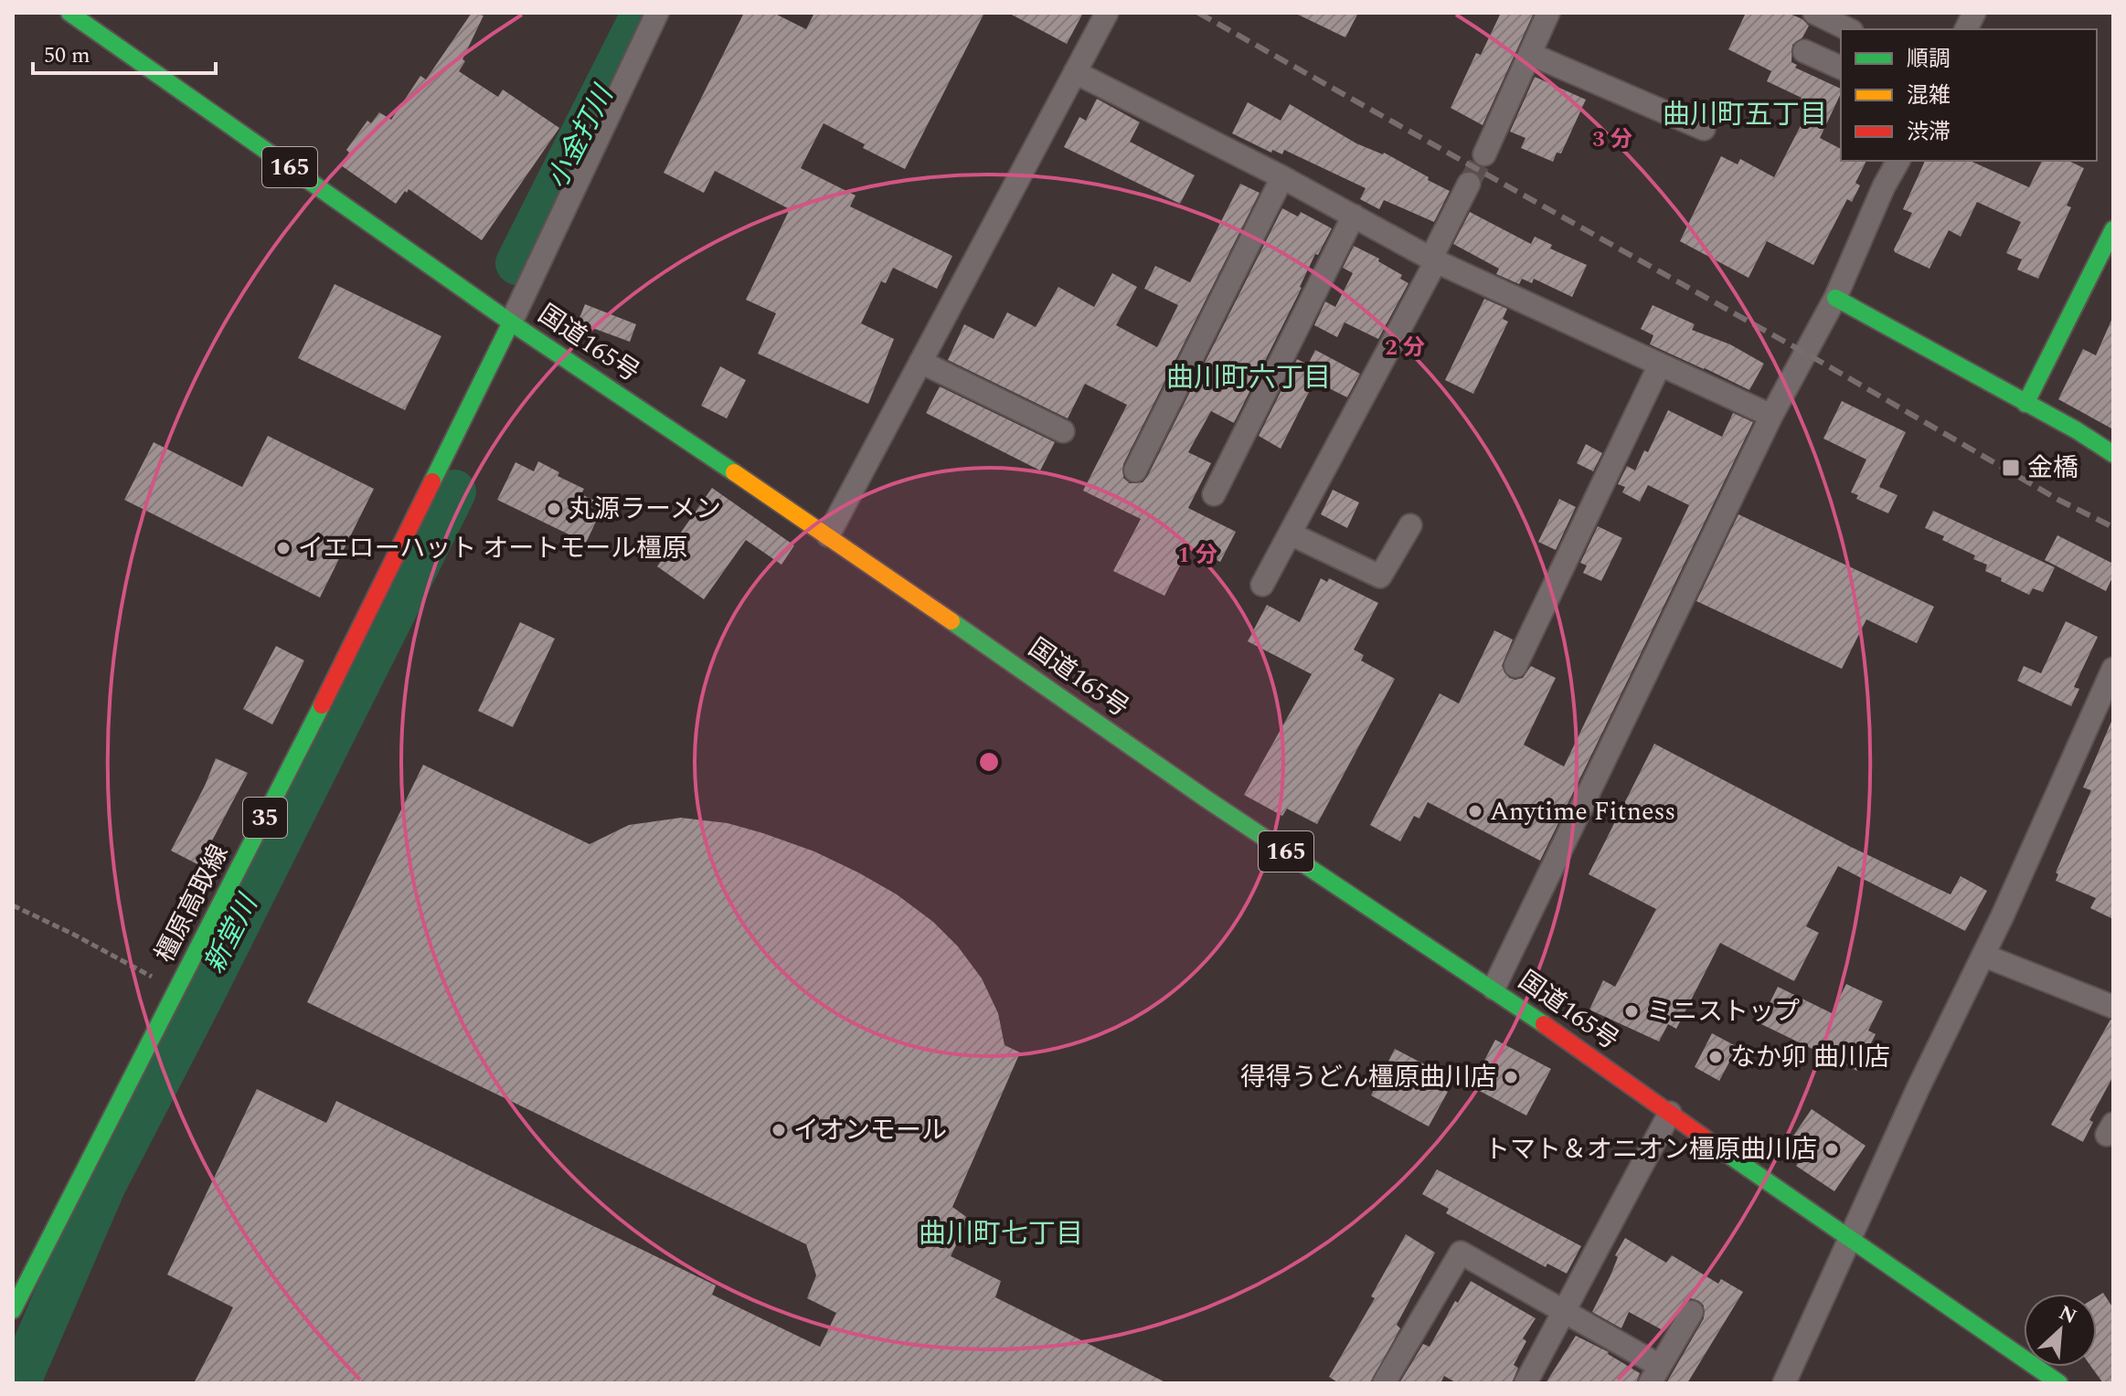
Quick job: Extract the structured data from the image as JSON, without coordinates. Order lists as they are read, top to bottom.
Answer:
{
  "streets": {
    "main road": [
      "165",
      "国道165号",
      "35",
      "橿原高取線"
    ]
  },
  "crossings": [
    ["国道165号", "橿原高取線"]
  ],
  "districts": ["曲川町五丁目", "曲川町六丁目", "曲川町七丁目"],
  "water": ["小金打川", "新堂川"],
  "places": {
    "transit": ["金橋"],
    "other": [
      "丸源ラーメン",
      "イエローハット オートモール橿原",
      "Anytime Fitness",
      "ミニストップ",
      "なか卯 曲川店",
      "得得うどん橿原曲川店",
      "イオンモール",
      "トマト＆オニオン橿原曲川店"
    ]
  },
  "legend": ["順調", "混雑", "渋滞"],
  "scale_bar": "50 m",
  "north": "top right",
  "rings": ["3 分", "2 分", "1 分"]
}
